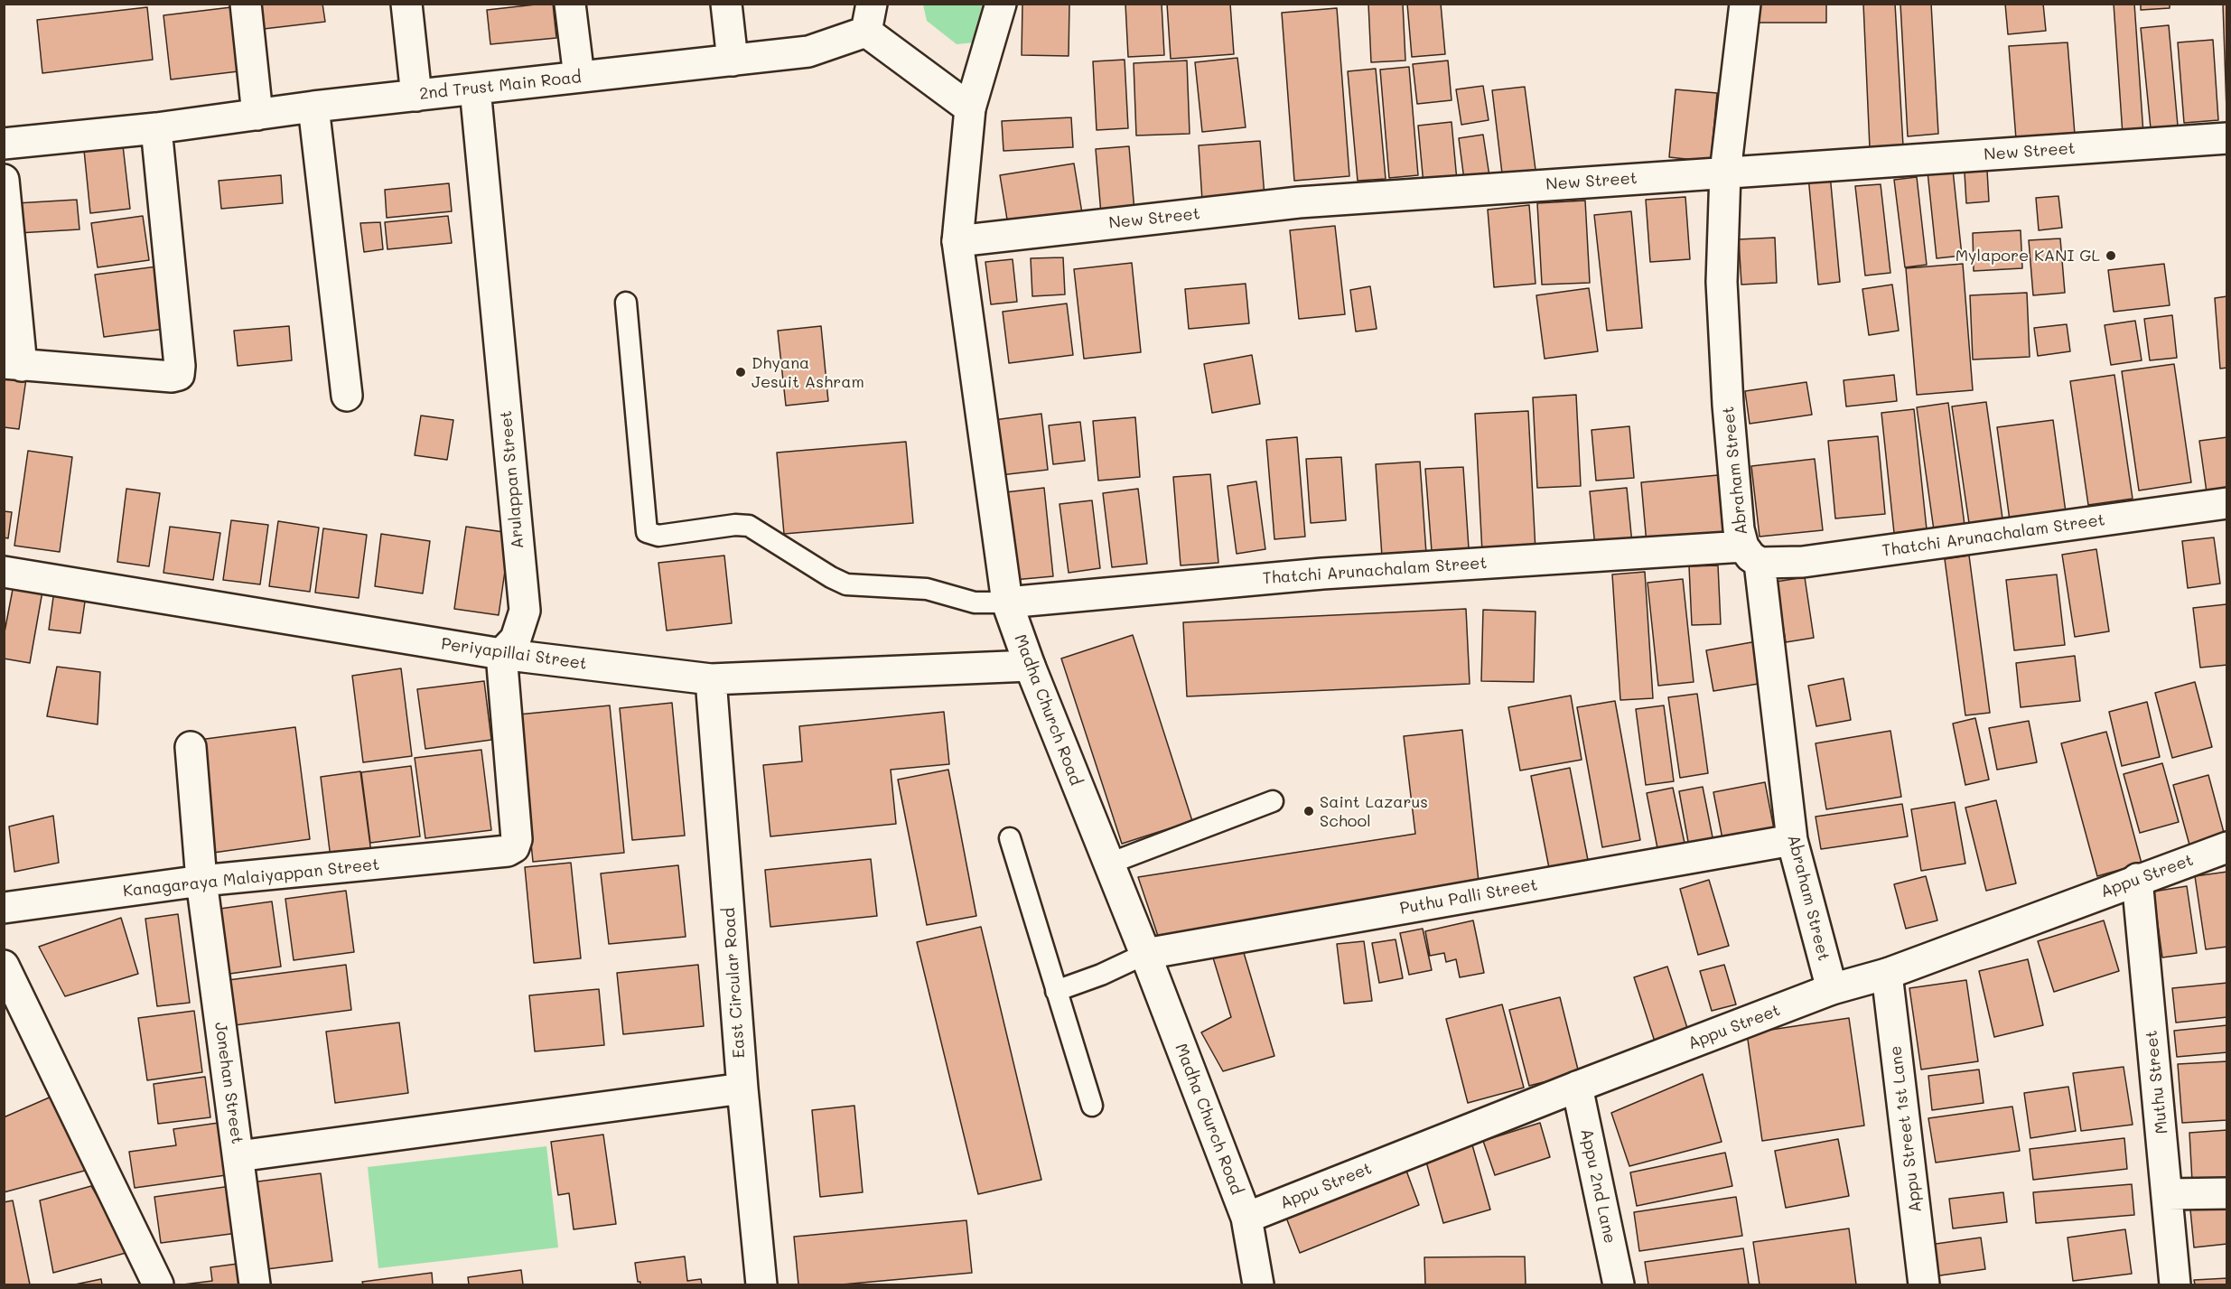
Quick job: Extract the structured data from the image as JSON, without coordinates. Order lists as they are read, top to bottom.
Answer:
{
  "streets": {
    "street": [
      "2nd Trust Main Road",
      "New Street",
      "Abraham Street",
      "Arulappan Street",
      "Thatchi Arunachalam Street",
      "Periyapillai Street",
      "Madha Church Road",
      "Appu Street",
      "Kanagaraya Malaiyappan Street",
      "Puthu Palli Street",
      "East Circular Road",
      "Muthu Street",
      "Jonehan Street",
      "Appu Street 1st Lane",
      "Appu 2nd Lane"
    ]
  },
  "crossings": [
    ["2nd Trust Main Road", "Arulappan Street"],
    ["2nd Trust Main Road", "Madha Church Road"],
    ["New Street", "Abraham Street"],
    ["New Street", "Madha Church Road"],
    ["Abraham Street", "Thatchi Arunachalam Street"],
    ["Abraham Street", "Appu Street"],
    ["Abraham Street", "Puthu Palli Street"],
    ["Arulappan Street", "Periyapillai Street"],
    ["Arulappan Street", "Kanagaraya Malaiyappan Street"],
    ["Thatchi Arunachalam Street", "Madha Church Road"],
    ["Periyapillai Street", "Madha Church Road"],
    ["Periyapillai Street", "Kanagaraya Malaiyappan Street"],
    ["Periyapillai Street", "East Circular Road"],
    ["Madha Church Road", "Appu Street"],
    ["Madha Church Road", "Puthu Palli Street"],
    ["Appu Street", "Muthu Street"],
    ["Appu Street", "Appu Street 1st Lane"],
    ["Appu Street", "Appu 2nd Lane"],
    ["Kanagaraya Malaiyappan Street", "Jonehan Street"]
  ],
  "places": ["Mylapore KANI GL", "Dhyana Jesuit Ashram", "Saint Lazarus School"]
}
